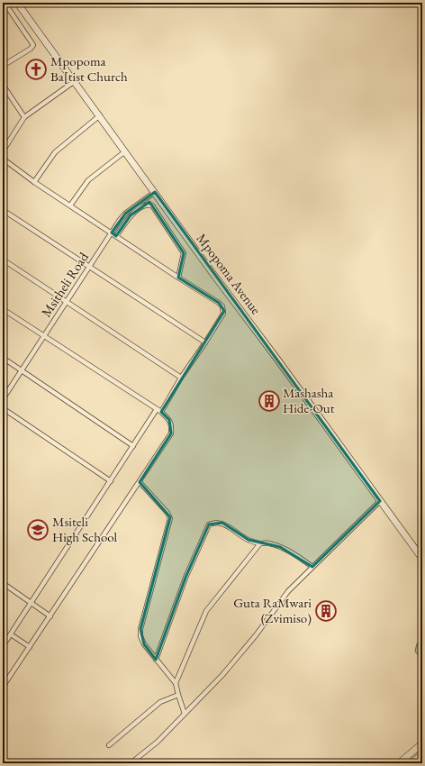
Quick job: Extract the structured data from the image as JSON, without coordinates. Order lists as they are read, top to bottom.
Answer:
{
  "streets": {
    "street": ["Mpopoma Avenue", "Msitheli Road"]
  },
  "crossings": [
    ["Mpopoma Avenue", "Msitheli Road"]
  ],
  "places": {
    "church": ["Mpopoma Ba[tist Church"],
    "building": ["Mashasha Hide-Out", "Guta RaMwari (Zvimiso)"],
    "school or university": ["Msiteli High School"]
  }
}
